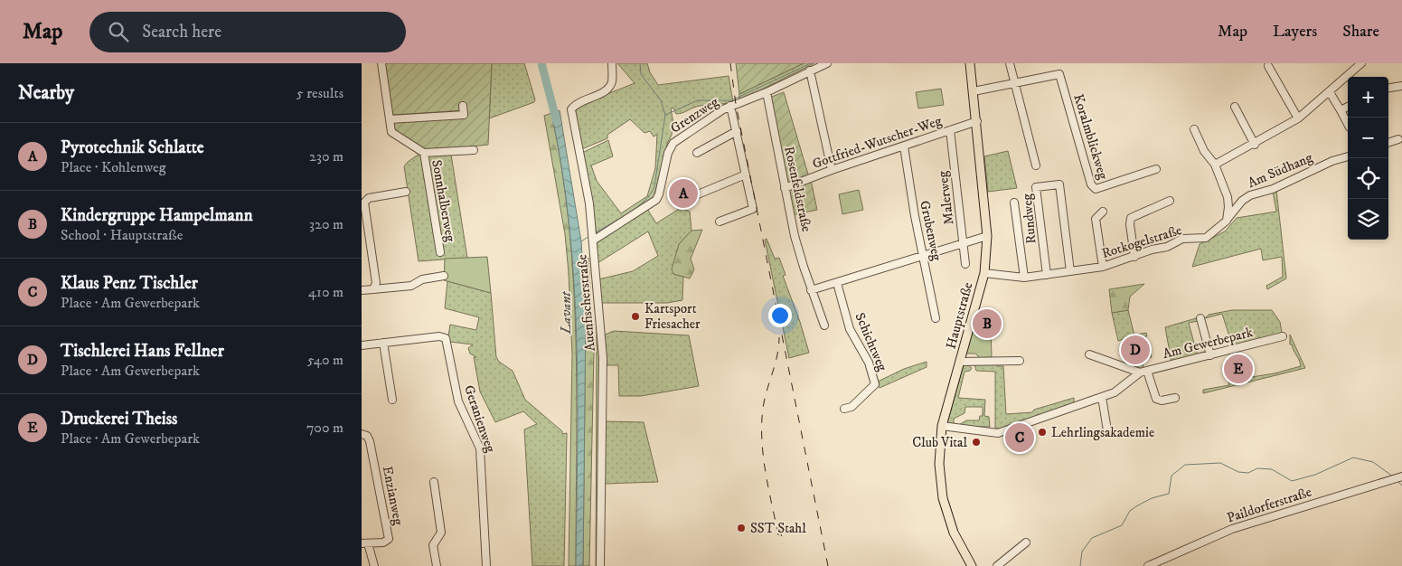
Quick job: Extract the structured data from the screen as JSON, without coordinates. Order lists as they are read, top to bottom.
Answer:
{
  "streets": {
    "main road": ["Hauptstraße"],
    "street": [
      "Grenzweg",
      "Koralmblickweg",
      "Gottfried-Wutscher-Weg",
      "Am Südhang",
      "Rosenfeldstraße",
      "Malerweg",
      "Sonnhalberweg",
      "Rundweg",
      "Grubenweg",
      "Rotkogelstraße",
      "Auenfischerstraße",
      "Schichtweg",
      "Am Gewerbepark",
      "Geranienweg",
      "Enzianweg",
      "Paildorferstraße"
    ]
  },
  "crossings": [
    ["Grenzweg", "Rosenfeldstraße"],
    ["Grenzweg", "Auenfischerstraße"],
    ["Koralmblickweg", "Hauptstraße"],
    ["Gottfried-Wutscher-Weg", "Rosenfeldstraße"],
    ["Gottfried-Wutscher-Weg", "Malerweg"],
    ["Gottfried-Wutscher-Weg", "Grubenweg"],
    ["Gottfried-Wutscher-Weg", "Hauptstraße"],
    ["Am Südhang", "Rotkogelstraße"],
    ["Rundweg", "Rotkogelstraße"],
    ["Rotkogelstraße", "Hauptstraße"],
    ["Hauptstraße", "Am Gewerbepark"]
  ],
  "water": ["Lavant"],
  "places": [
    "Kartsport Friesacher",
    "Lehrlingsakademie",
    "Club Vital",
    "SST Stahl"
  ],
  "page": {
    "header": "Map",
    "search": "Search here",
    "nav": ["Map", "Layers", "Share"],
    "heading": ["Nearby", "5 results"],
    "map_buttons": ["+", "−"],
    "list": [
      {
        "mark": "A",
        "name": "Pyrotechnik Schlatte",
        "note": "Place · Kohlenweg",
        "value": "230 m"
      },
      {
        "mark": "B",
        "name": "Kindergruppe Hampelmann",
        "note": "School · Hauptstraße",
        "value": "320 m"
      },
      {
        "mark": "C",
        "name": "Klaus Penz Tischler",
        "note": "Place · Am Gewerbepark",
        "value": "410 m"
      },
      {
        "mark": "D",
        "name": "Tischlerei Hans Fellner",
        "note": "Place · Am Gewerbepark",
        "value": "540 m"
      },
      {
        "mark": "E",
        "name": "Druckerei Theiss",
        "note": "Place · Am Gewerbepark",
        "value": "700 m"
      }
    ],
    "pins": [
      "A",
      "B",
      "D",
      "E",
      "C"
    ]
  }
}
